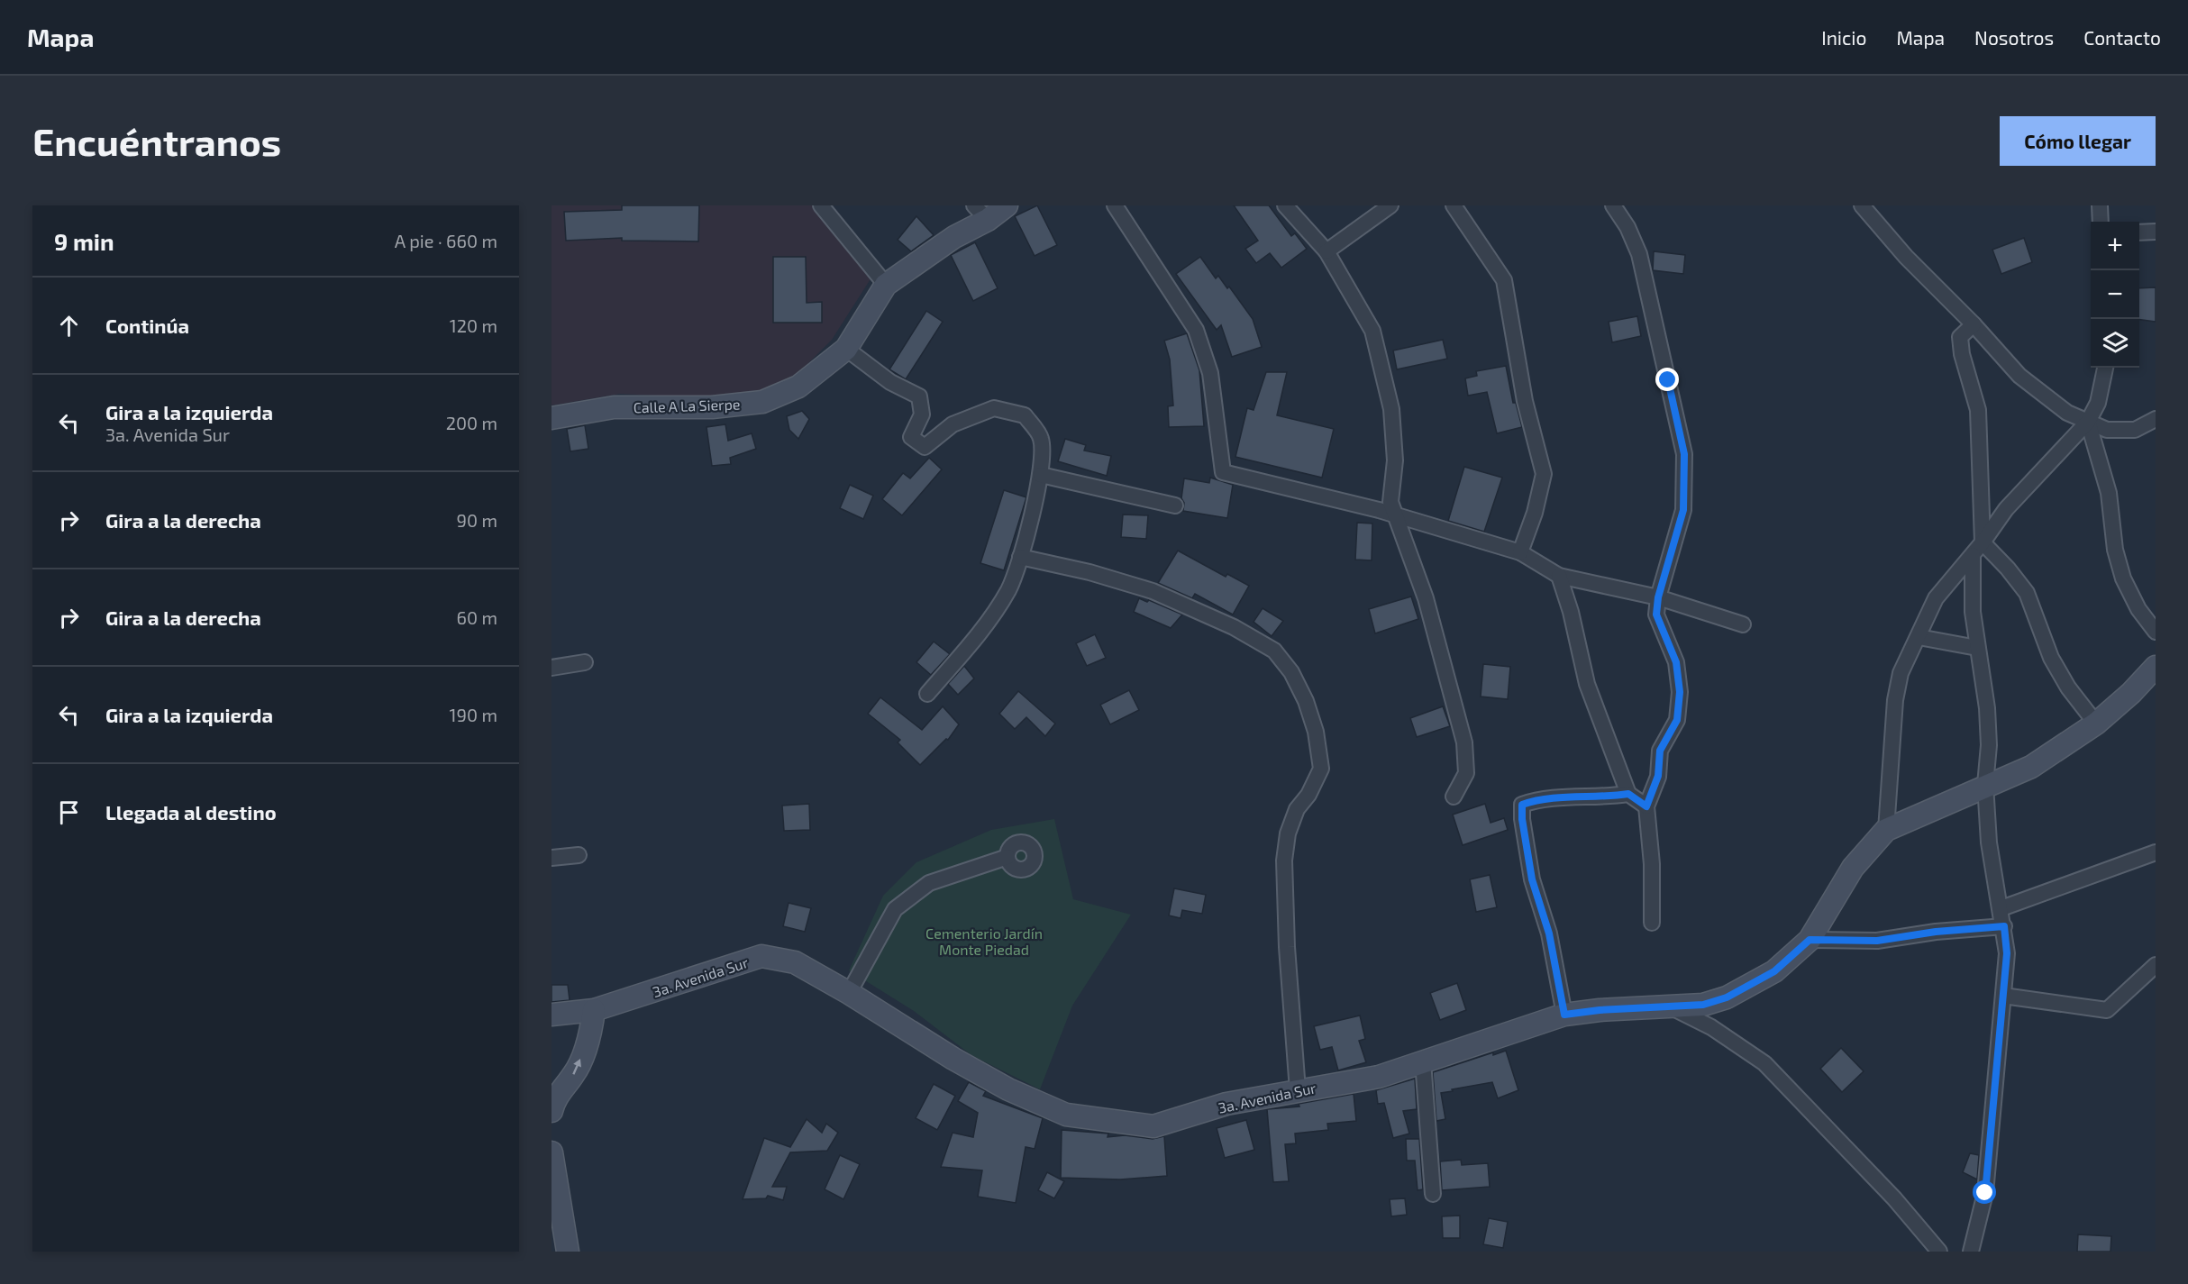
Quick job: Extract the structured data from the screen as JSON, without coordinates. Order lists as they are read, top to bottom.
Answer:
{
  "streets": {
    "street": ["Calle A La Sierpe", "3a. Avenida Sur"]
  },
  "parks": ["Cementerio Jardín Monte Piedad"],
  "page": {
    "header": "Mapa",
    "nav": [
      "Inicio",
      "Mapa",
      "Nosotros",
      "Contacto"
    ],
    "buttons": "Cómo llegar",
    "title": "Encuéntranos",
    "heading": ["9 min", "A pie · 660 m"],
    "map_buttons": ["+", "−"],
    "list": [
      ["Continúa", "120 m"],
      ["Gira a la izquierda", "3a. Avenida Sur", "200 m"],
      ["Gira a la derecha", "90 m"],
      ["Gira a la derecha", "60 m"],
      ["Gira a la izquierda", "190 m"],
      "Llegada al destino"
    ]
  }
}
